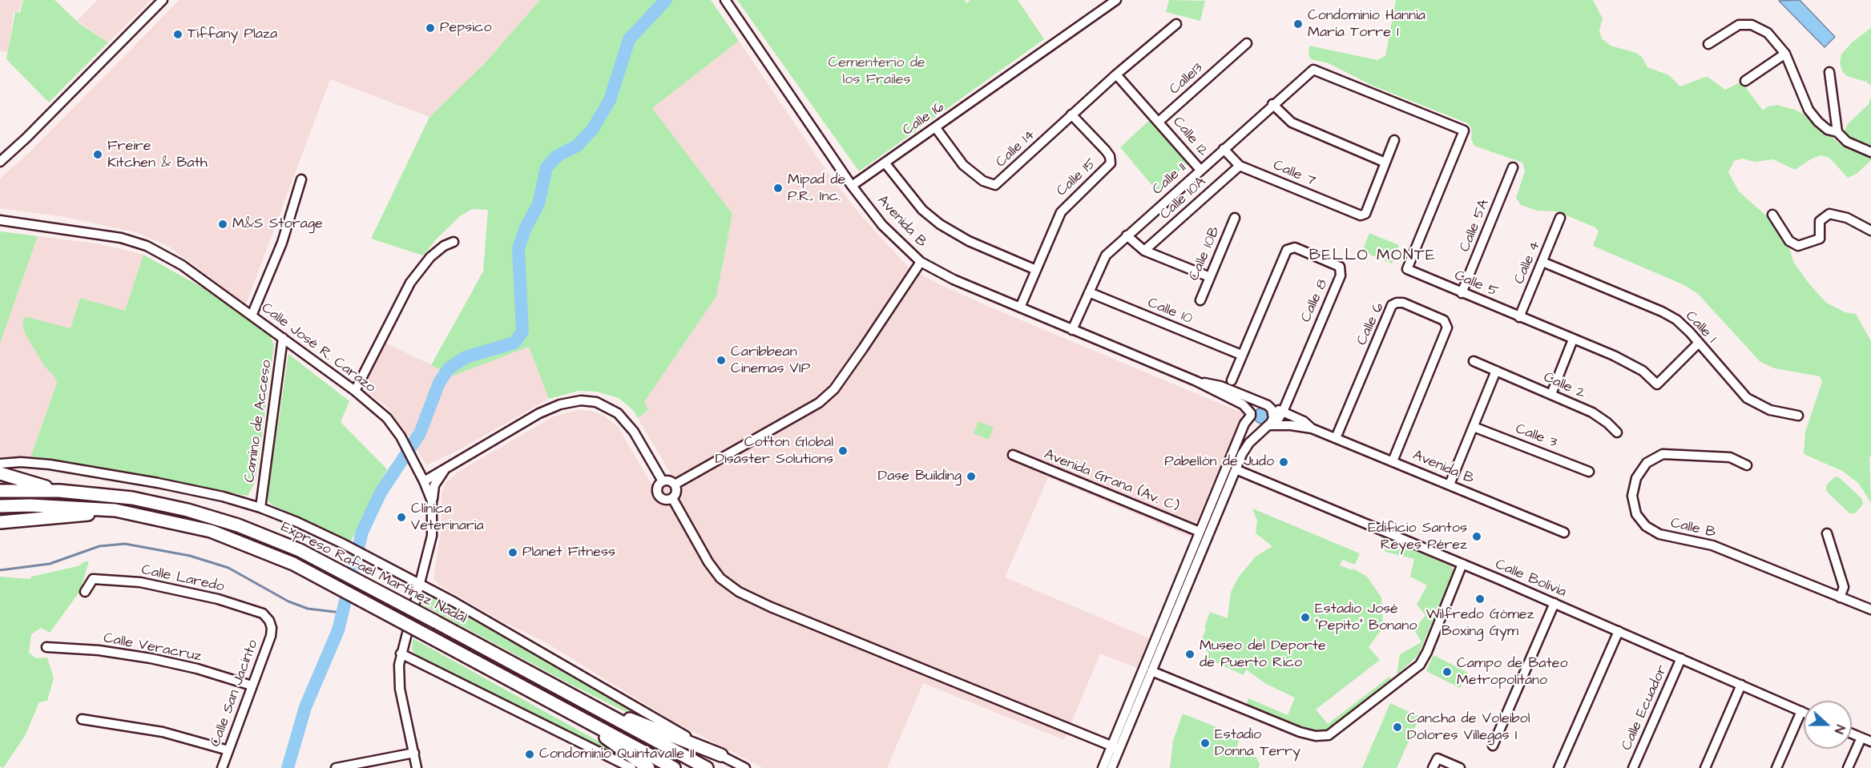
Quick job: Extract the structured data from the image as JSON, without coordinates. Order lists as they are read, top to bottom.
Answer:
{
  "streets": {
    "highway": ["Expreso Rafael Martínez Nadal"],
    "street": [
      "Calle13",
      "Calle 16",
      "Calle 12",
      "Calle 14",
      "Calle 7",
      "Calle 15",
      "Calle 11",
      "Calle 10A",
      "Avenida B",
      "Calle 5A",
      "Calle 10B",
      "Calle 4",
      "Calle 5",
      "Calle 8",
      "Calle 10",
      "Calle 6",
      "Calle 1",
      "Calle José R. Carazo",
      "Calle 2",
      "Camino de Acceso",
      "Calle 3",
      "Avenida Grana (Av. C)",
      "Calle B",
      "Calle Laredo",
      "Calle Bolivia",
      "Calle Veracruz",
      "Calle San Jacinto",
      "Calle Ecuador"
    ]
  },
  "crossings": [
    ["Calle13", "Calle 12"],
    ["Calle 16", "Calle 14"],
    ["Calle 16", "Avenida B"],
    ["Calle 12", "Calle 11"],
    ["Calle 14", "Calle 15"],
    ["Calle 7", "Calle 11"],
    ["Calle 7", "Calle 10A"],
    ["Calle 15", "Avenida B"],
    ["Calle 11", "Avenida B"],
    ["Calle 11", "Calle 5"],
    ["Calle 11", "Calle 10"],
    ["Avenida B", "Calle 8"],
    ["Avenida B", "Calle 6"],
    ["Calle 5A", "Calle 5"],
    ["Calle 4", "Calle 5"],
    ["Calle 4", "Calle 1"],
    ["Calle 5", "Calle 1"],
    ["Calle 8", "Calle 10"],
    ["Calle 8", "Calle Bolivia"],
    ["Calle José R. Carazo", "Camino de Acceso"],
    ["Calle Laredo", "Calle San Jacinto"],
    ["Calle Bolivia", "Calle Ecuador"],
    ["Calle Veracruz", "Calle San Jacinto"]
  ],
  "districts": ["BELLO MONTE"],
  "parks": ["Cementerio de los Frailes"],
  "places": [
    "Condominio Hannia María Torre 1",
    "Pepsico",
    "Tiffany Plaza",
    "Freire Kitchen & Bath",
    "Mipad de P.R., Inc.",
    "M&S Storage",
    "Caribbean Cinemas VIP",
    "Cotton Global Disaster Solutions",
    "Pabellón de Judo",
    "Dase Building",
    "Clínica Veterinaria",
    "Edificio Santos Reyes Pérez",
    "Planet Fitness",
    "Wilfredo Gómez Boxing Gym",
    "Estadio José \"Pepito\" Bonano",
    "Museo del Deporte de Puerto Rico",
    "Campo de Bateo Metropolitano",
    "Cancha de Voleibol Dolores Villegas I",
    "Estadio Donna Terry",
    "Condominio Quintavalle II"
  ],
  "north": "right"
}
